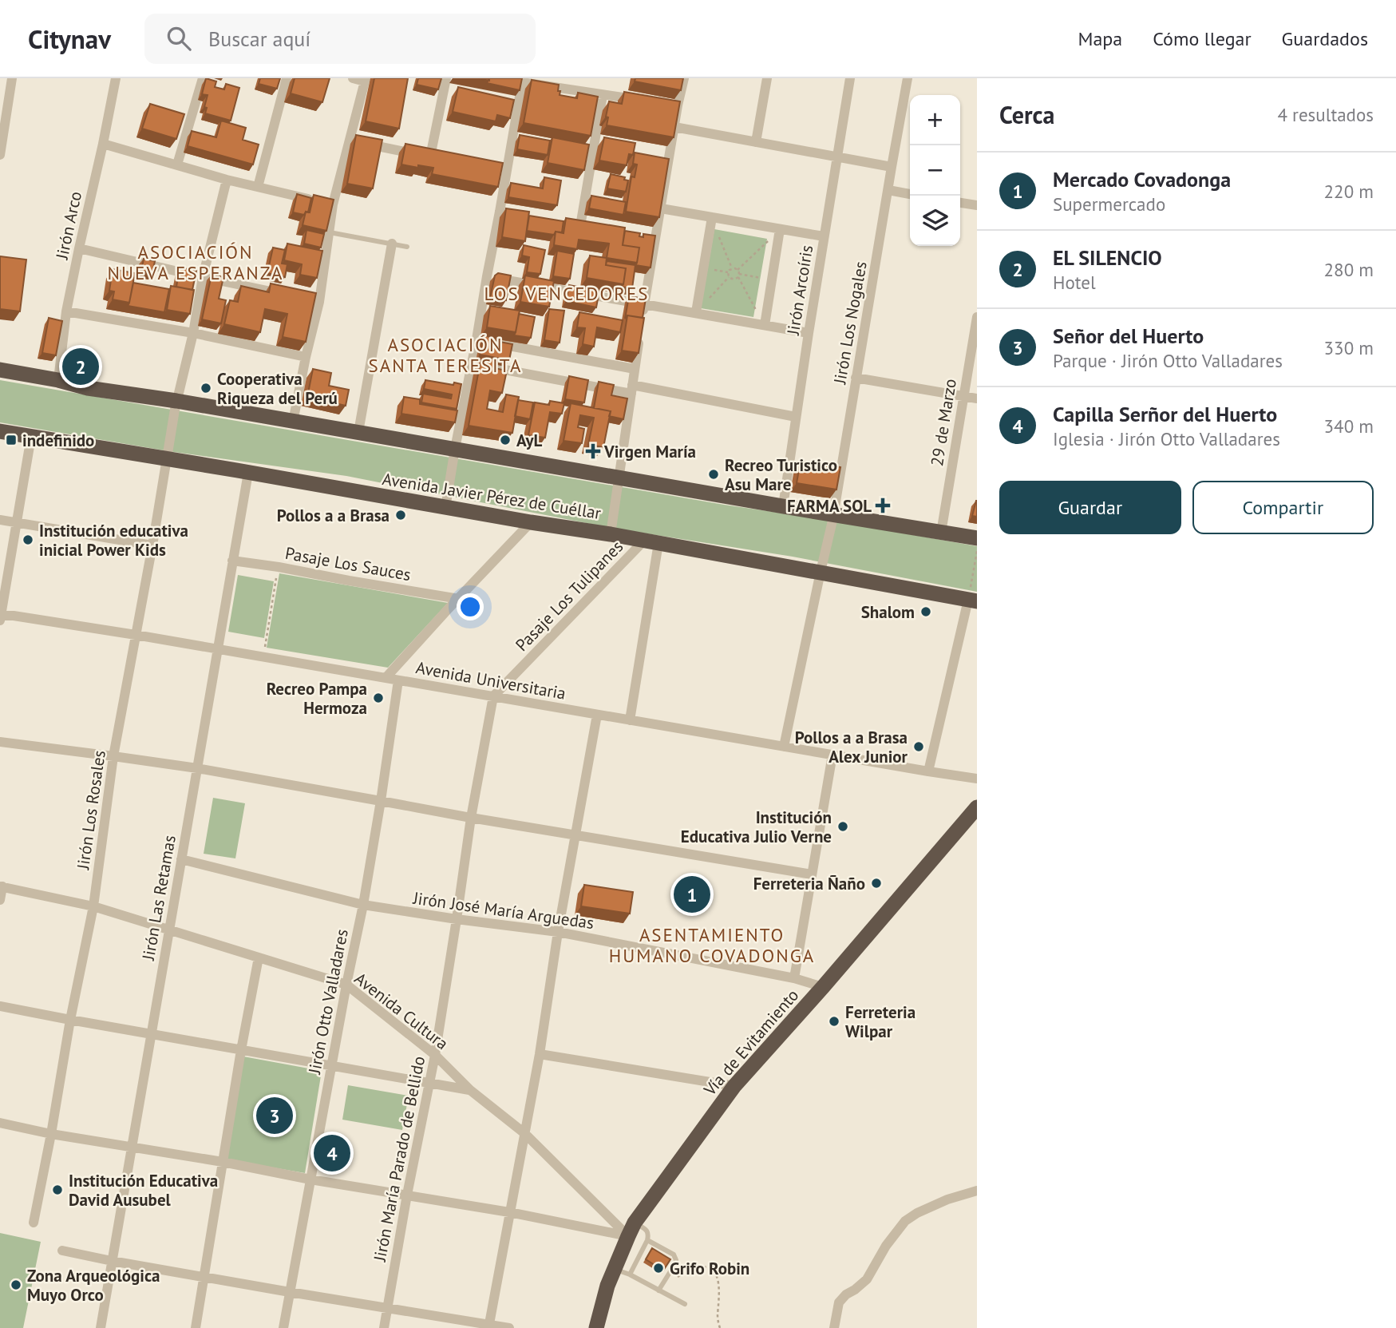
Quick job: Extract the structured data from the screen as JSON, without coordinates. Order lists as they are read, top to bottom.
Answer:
{
  "streets": {
    "highway": ["Avenida Javier Pérez de Cuéllar", "Vía de Evitamiento"],
    "street": [
      "Jirón Arco",
      "Jirón Arcoíris",
      "Jirón Los Nogales",
      "29 de Marzo",
      "Pasaje Los Sauces",
      "Pasaje Los Tulipanes",
      "Avenida Universitaria",
      "Jirón Los Rosales",
      "Jirón Las Retamas",
      "Jirón José María Arguedas",
      "Jirón Otto Valladares",
      "Avenida Cultura",
      "Jirón María Parado de Bellido"
    ]
  },
  "crossings": [
    ["Jirón Los Nogales", "Avenida Javier Pérez de Cuéllar"],
    ["Jirón Los Nogales", "Avenida Universitaria"],
    ["Avenida Javier Pérez de Cuéllar", "Pasaje Los Tulipanes"],
    ["Avenida Javier Pérez de Cuéllar", "Jirón Los Rosales"],
    ["Avenida Javier Pérez de Cuéllar", "Jirón Las Retamas"],
    ["Pasaje Los Sauces", "Jirón Las Retamas"],
    ["Pasaje Los Tulipanes", "Avenida Universitaria"],
    ["Pasaje Los Tulipanes", "Jirón María Parado de Bellido"],
    ["Avenida Universitaria", "Jirón Los Rosales"],
    ["Avenida Universitaria", "Jirón Las Retamas"],
    ["Avenida Universitaria", "Jirón Otto Valladares"],
    ["Avenida Universitaria", "Jirón María Parado de Bellido"],
    ["Jirón Los Rosales", "Avenida Cultura"],
    ["Jirón Las Retamas", "Jirón José María Arguedas"],
    ["Jirón Las Retamas", "Avenida Cultura"],
    ["Jirón José María Arguedas", "Jirón Otto Valladares"],
    ["Jirón José María Arguedas", "Vía de Evitamiento"],
    ["Jirón José María Arguedas", "Jirón María Parado de Bellido"],
    ["Jirón Otto Valladares", "Avenida Cultura"],
    ["Avenida Cultura", "Vía de Evitamiento"],
    ["Avenida Cultura", "Jirón María Parado de Bellido"]
  ],
  "districts": [
    "ASOCIACIÓN NUEVA ESPERANZA",
    "LOS VENCEDORES",
    "ASOCIACIÓN SANTA TERESITA",
    "ASENTAMIENTO HUMANO COVADONGA"
  ],
  "places": {
    "other": [
      "Cooperativa Riqueza del Perú",
      "AyL",
      "Recreo Turistico Asu Mare",
      "Pollos a a Brasa",
      "Institución educativa inicial Power Kids",
      "Shalom",
      "Recreo Pampa Hermoza",
      "Pollos a a Brasa Alex Junior",
      "Institución Educativa Julio Verne",
      "Ferreteria Ñaño",
      "Ferreteria Wilpar",
      "Institución Educativa David Ausubel",
      "Grifo Robin",
      "Zona Arqueológica Muyo Orco"
    ],
    "transit": ["indefinido"],
    "health": ["Virgen María", "FARMA SOL"]
  },
  "page": {
    "header": "Citynav",
    "search": "Buscar aquí",
    "nav": ["Mapa", "Cómo llegar", "Guardados"],
    "heading": ["Cerca", "4 resultados"],
    "map_buttons": ["+", "−"],
    "list": [
      {
        "mark": "1",
        "name": "Mercado Covadonga",
        "note": "Supermercado",
        "value": "220 m"
      },
      {
        "mark": "2",
        "name": "EL SILENCIO",
        "note": "Hotel",
        "value": "280 m"
      },
      {
        "mark": "3",
        "name": "Señor del Huerto",
        "note": "Parque · Jirón Otto Valladares",
        "value": "330 m"
      },
      {
        "mark": "4",
        "name": "Capilla Serñor del Huerto",
        "note": "Iglesia · Jirón Otto Valladares",
        "value": "340 m"
      }
    ],
    "pins": [
      "2",
      "1",
      "3",
      "4"
    ],
    "buttons": ["Guardar", "Compartir"]
  }
}
